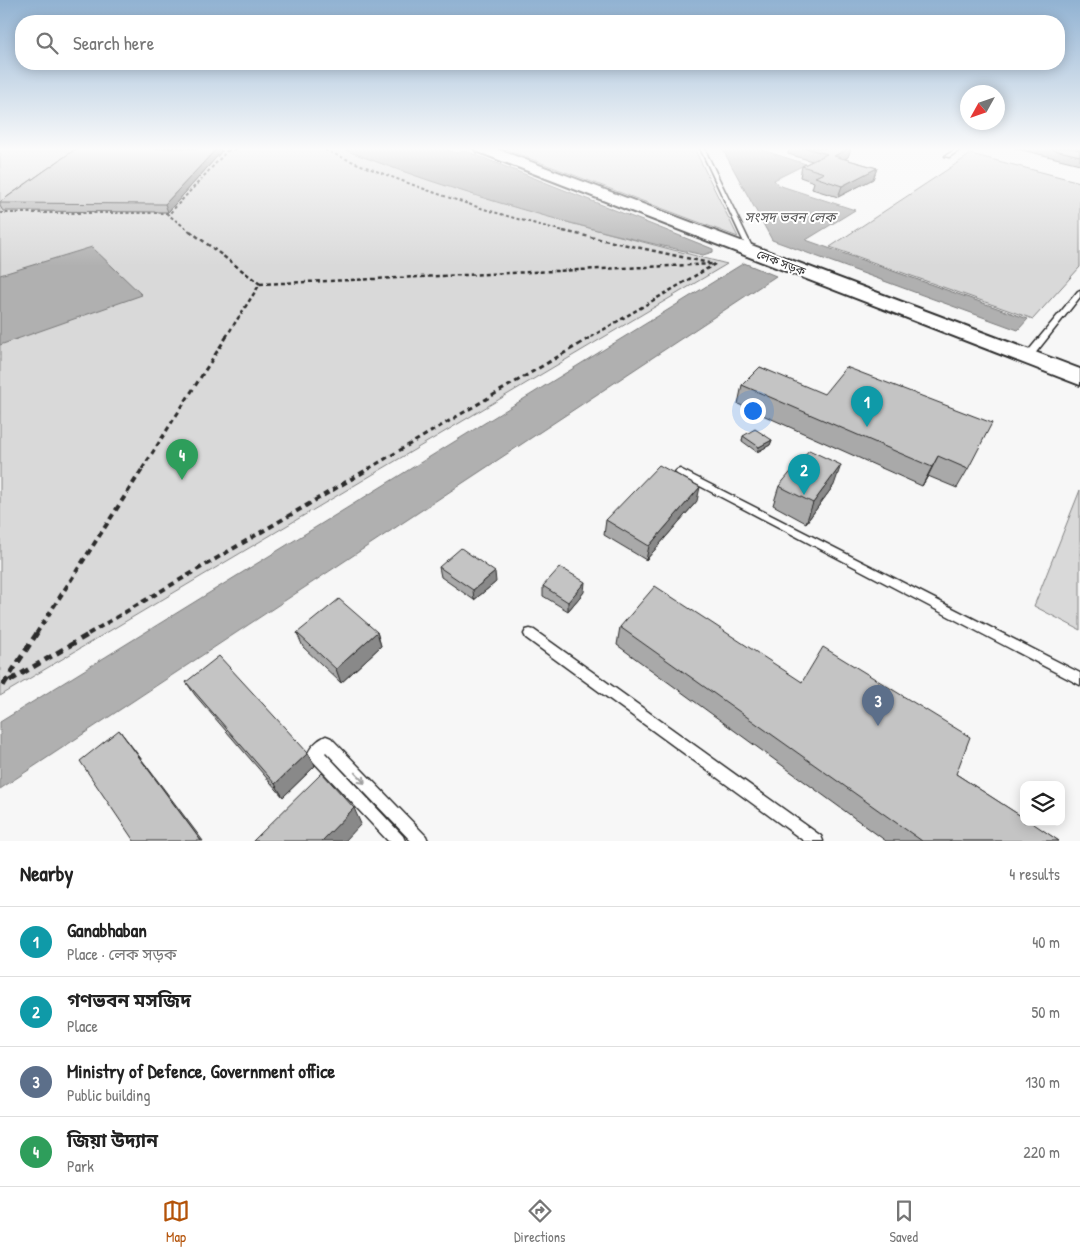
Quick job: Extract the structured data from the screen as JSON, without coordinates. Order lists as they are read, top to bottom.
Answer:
{
  "streets": {
    "main road": ["লেক সড়ক"]
  },
  "water": ["সংসদ ভবন লেক"],
  "north": "bottom left",
  "page": {
    "search": "Search here",
    "pins": [
      "1",
      "4",
      "2",
      "3"
    ],
    "heading": ["Nearby", "4 results"],
    "list": [
      {
        "mark": "1",
        "name": "Ganabhaban",
        "note": "Place · লেক সড়ক",
        "value": "40 m"
      },
      {
        "mark": "2",
        "name": "গণভবন মসজিদ",
        "note": "Place",
        "value": "50 m"
      },
      {
        "mark": "3",
        "name": "Ministry of Defence, Government office",
        "note": "Public building",
        "value": "130 m"
      },
      {
        "mark": "4",
        "name": "জিয়া উদ্যান",
        "note": "Park",
        "value": "220 m"
      }
    ],
    "nav": ["Map", "Directions", "Saved"]
  }
}
